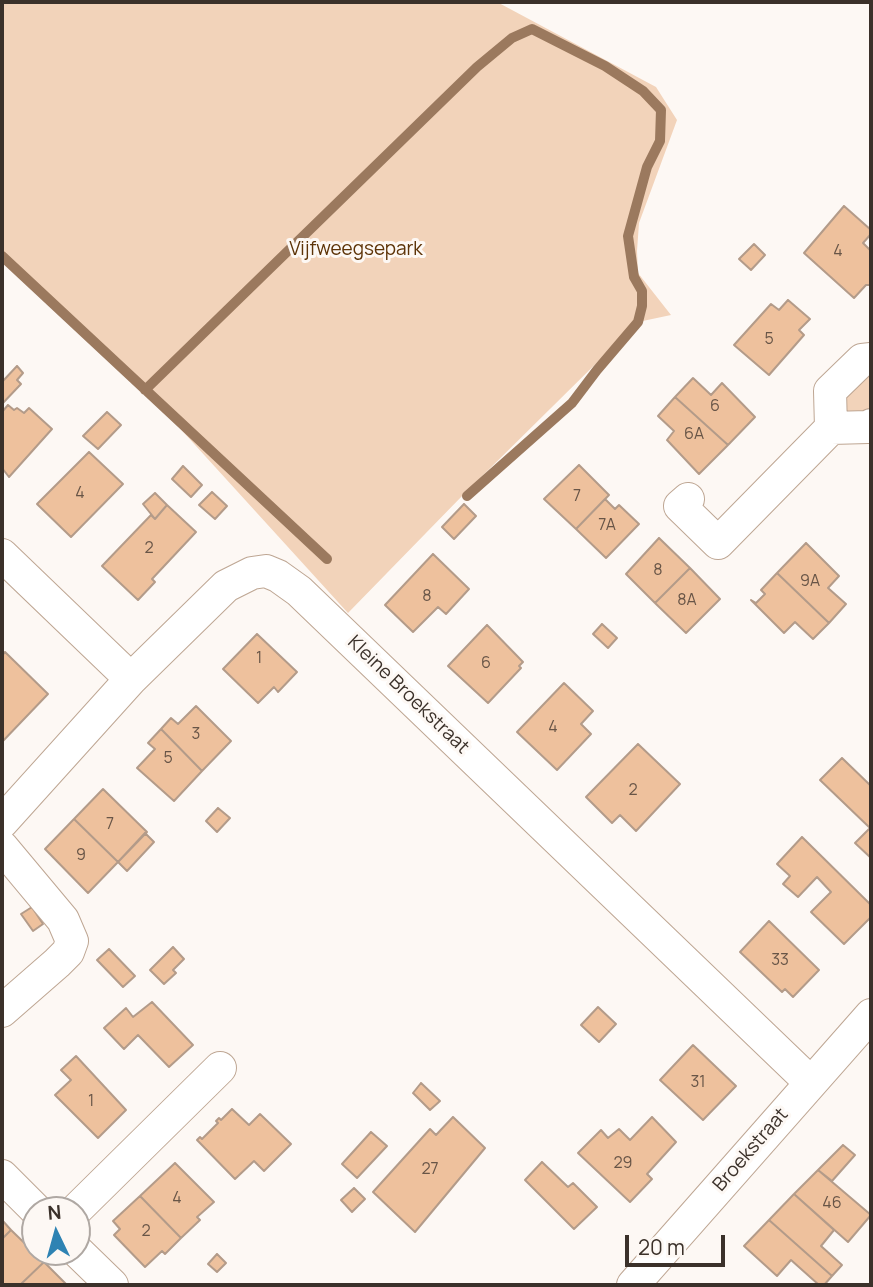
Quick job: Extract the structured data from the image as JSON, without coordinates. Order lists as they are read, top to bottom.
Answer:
{
  "streets": {
    "street": ["Kleine Broekstraat", "Broekstraat"]
  },
  "crossings": [
    ["Kleine Broekstraat", "Broekstraat"]
  ],
  "parks": ["Vijfweegsepark"],
  "house_numbers": [
    "4",
    "5",
    "6",
    "6A",
    "4",
    "7",
    "7A",
    "2",
    "8",
    "9A",
    "8",
    "8A",
    "1",
    "6",
    "4",
    "3",
    "5",
    "2",
    "7",
    "9",
    "33",
    "31",
    "1",
    "29",
    "27",
    "4",
    "46",
    "2"
  ],
  "scale_bar": "20 m",
  "north": "top"
}
